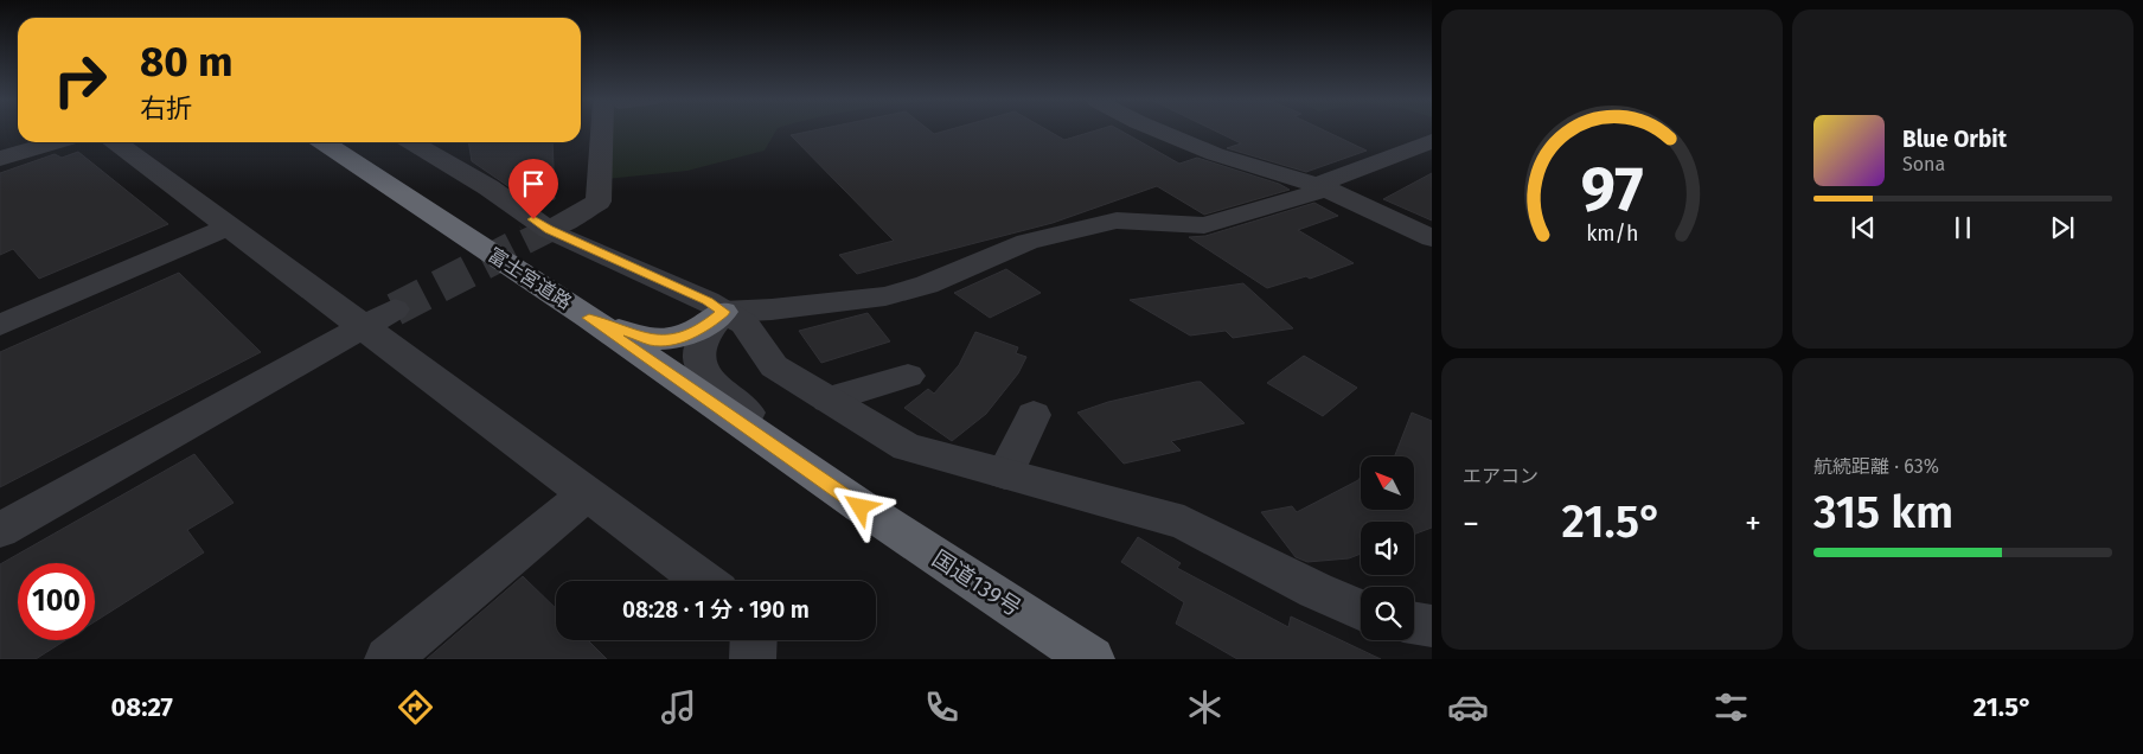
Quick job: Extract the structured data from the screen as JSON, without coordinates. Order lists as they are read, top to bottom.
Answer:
{
  "streets": {
    "highway": ["富士宮道路", "国道139号"]
  },
  "crossings": [
    ["富士宮道路", "国道139号"]
  ],
  "north": "top left",
  "page": {
    "turn": ["80 m", "右折"],
    "song": ["Blue Orbit", "Sona"],
    "tile": [
      "エアコン",
      ["航続距離 · 63%", "315 km"]
    ],
    "heat": ["−", "21.5°", "+"],
    "limit": "100",
    "trip": "08:28 · 1 分 · 190 m",
    "tabs": ["08:27", "21.5°"],
    "gauge": ["97", "km/h"]
  }
}
